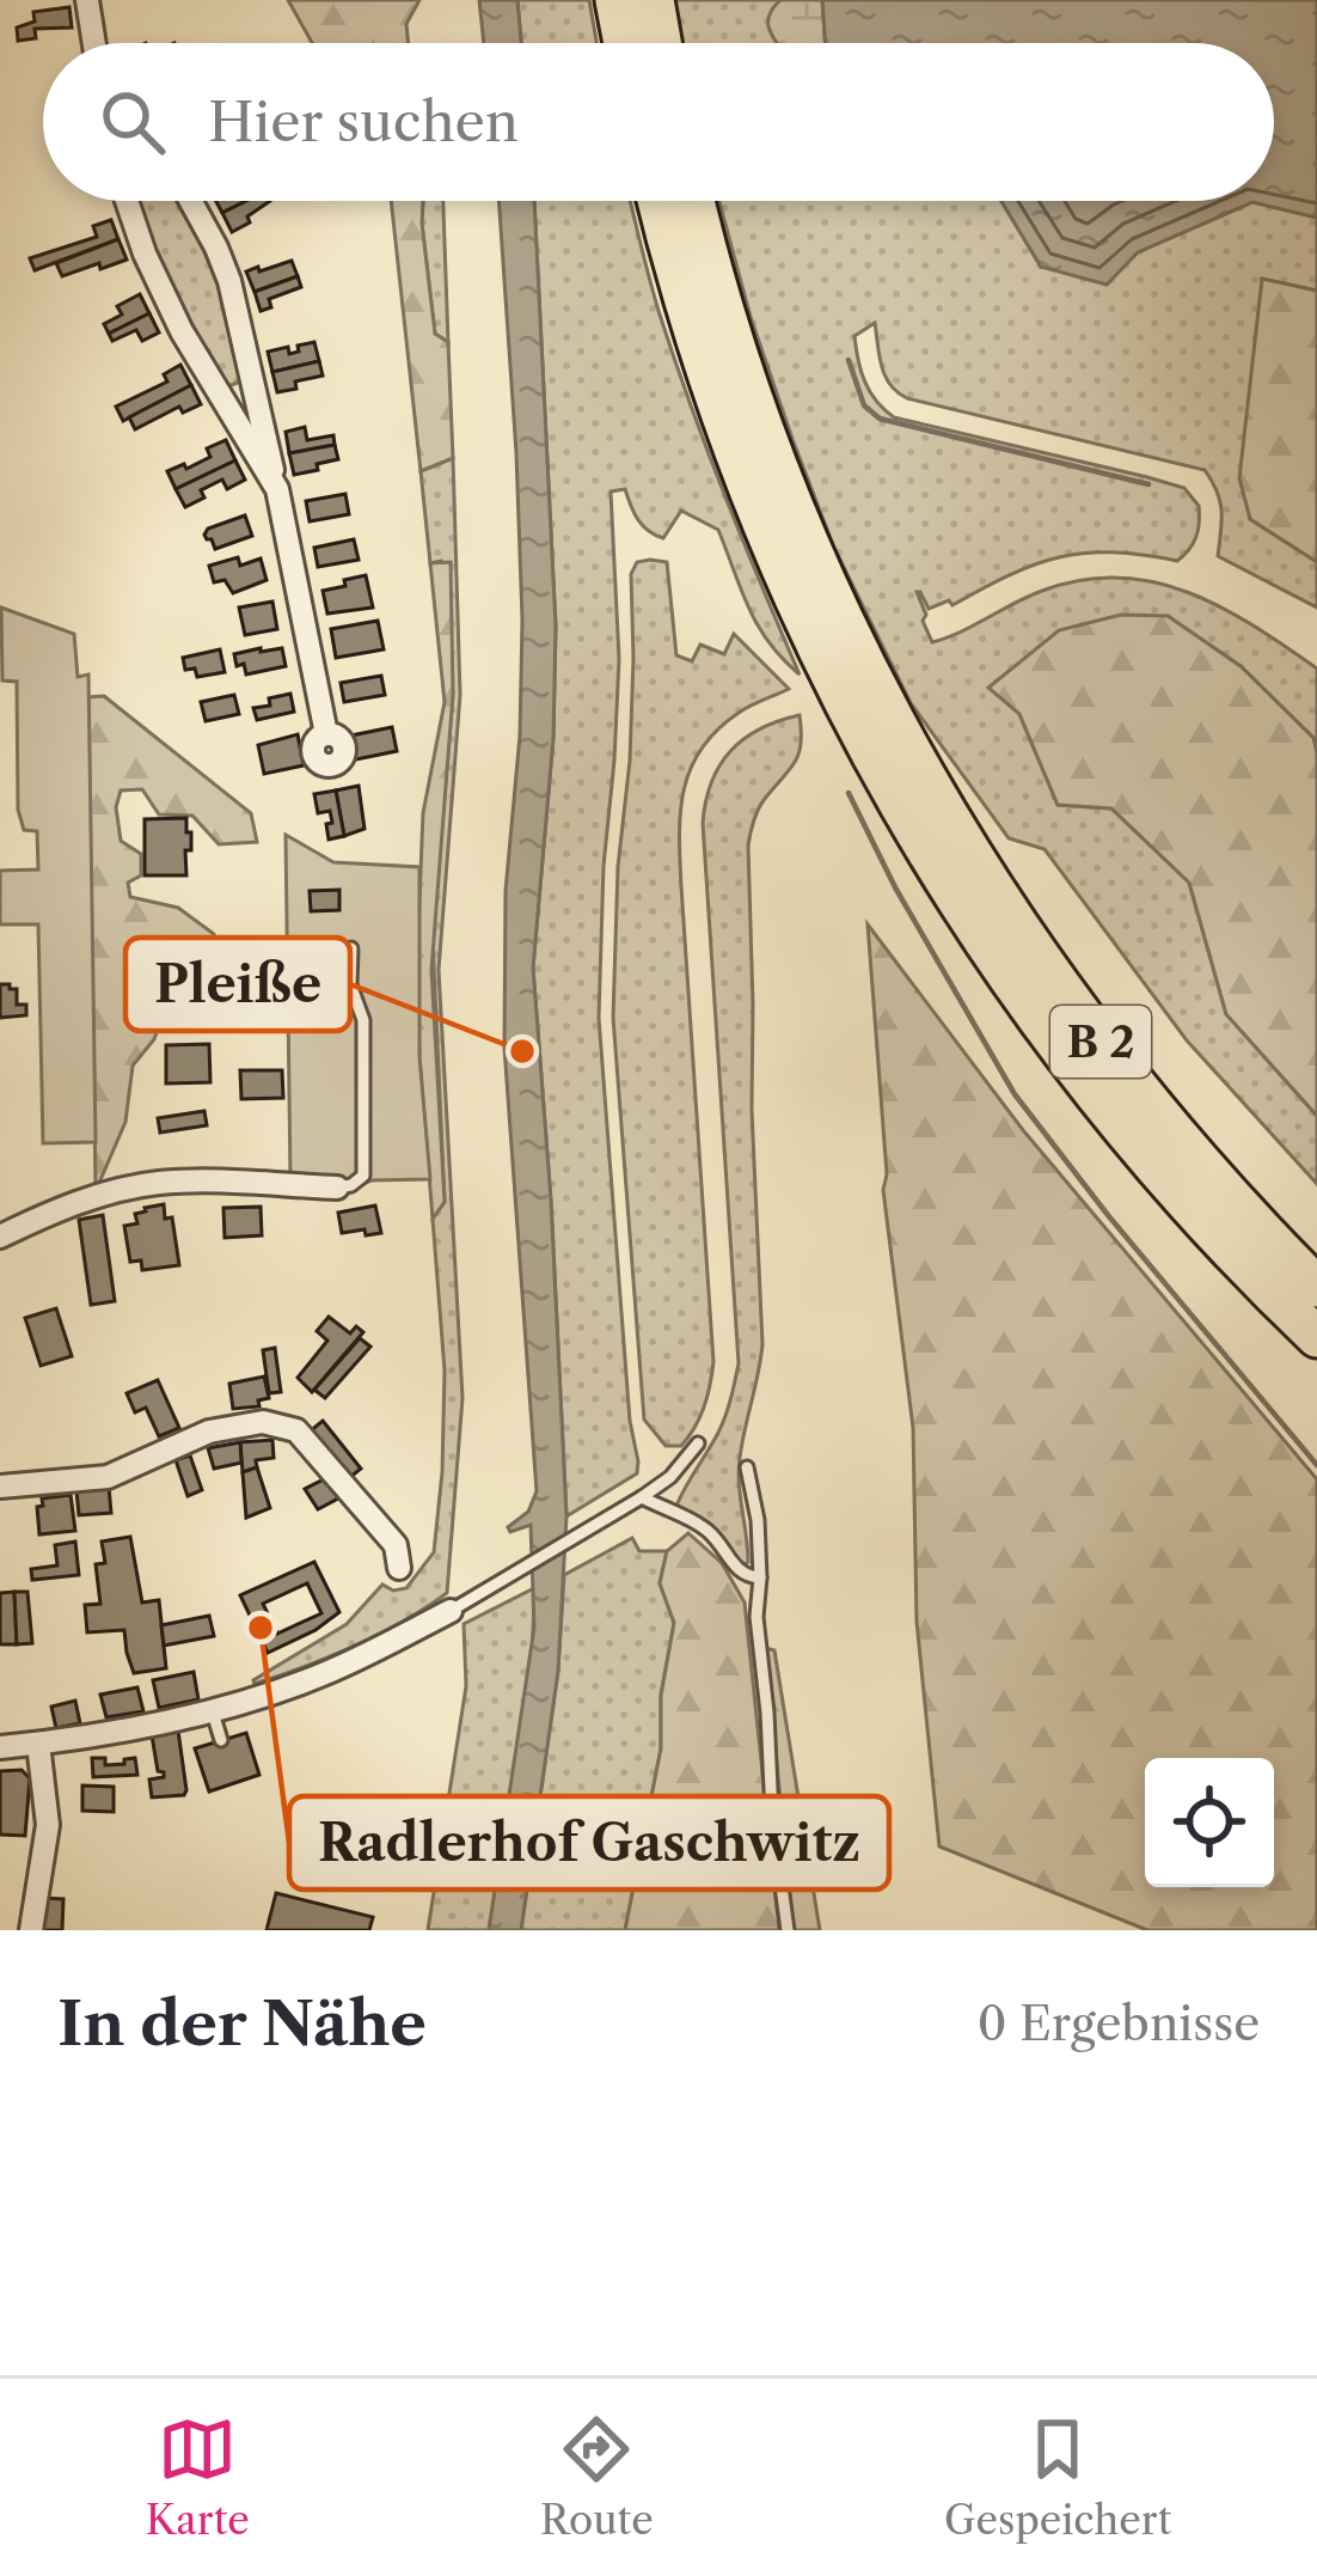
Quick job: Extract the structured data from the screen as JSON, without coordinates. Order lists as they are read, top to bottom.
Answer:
{
  "streets": {
    "highway": ["B 2"]
  },
  "places": ["Pleiße", "Radlerhof Gaschwitz"],
  "page": {
    "search": "Hier suchen",
    "heading": ["In der Nähe", "0 Ergebnisse"],
    "nav": ["Karte", "Route", "Gespeichert"]
  }
}
